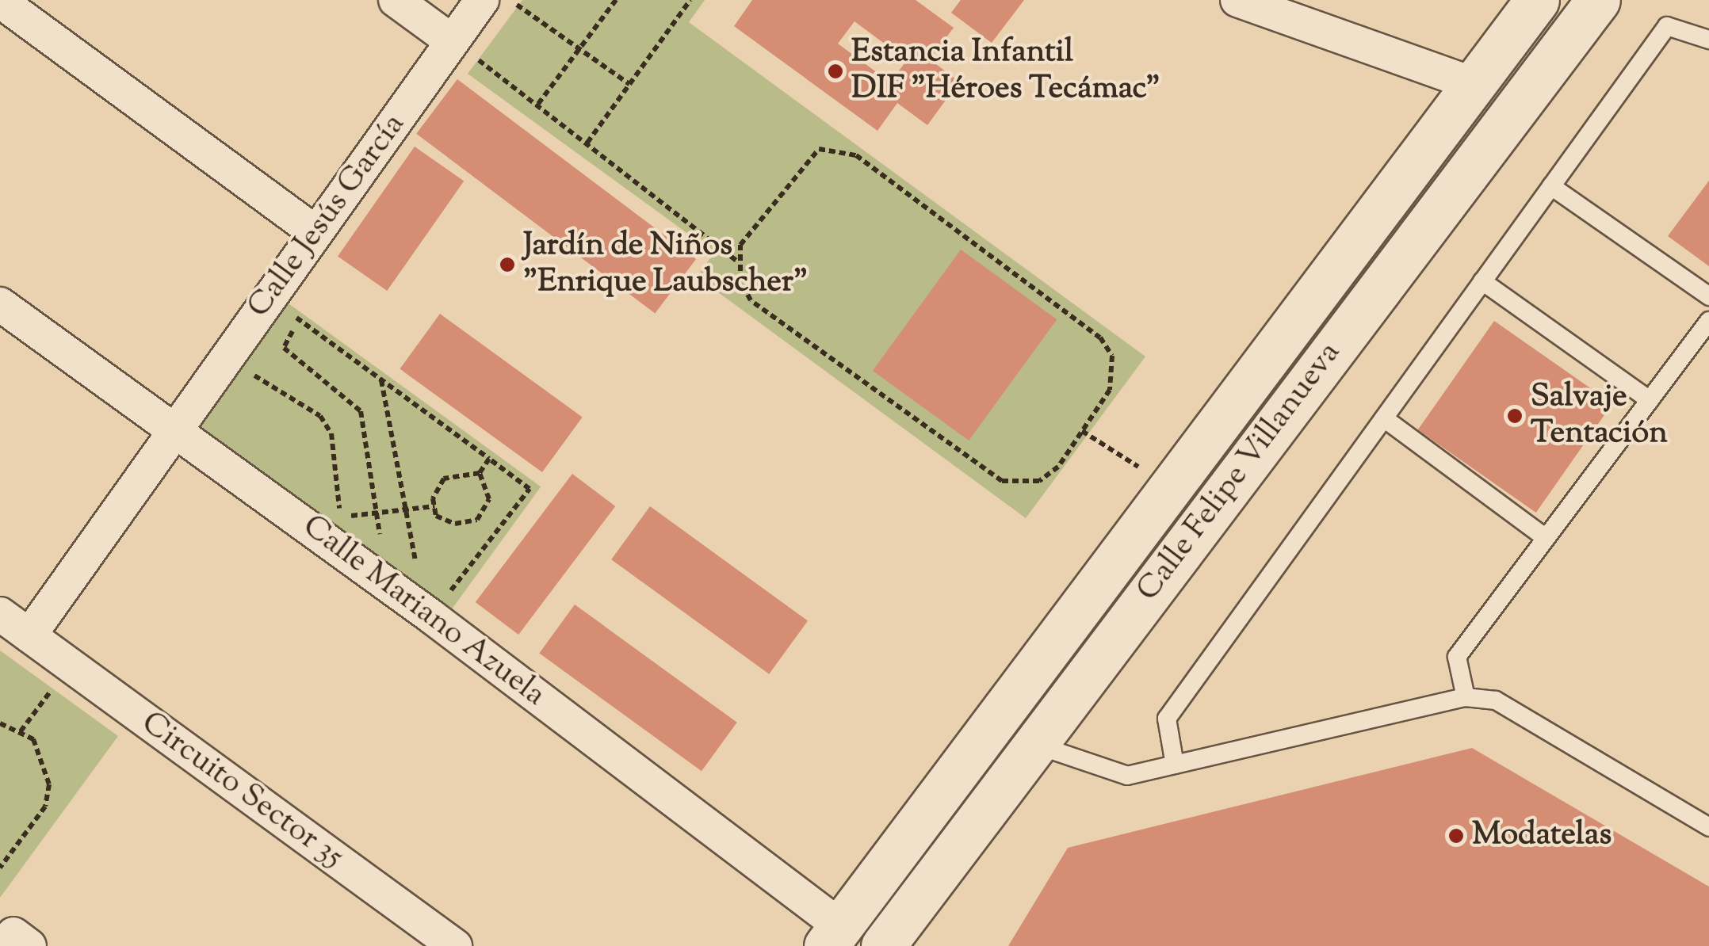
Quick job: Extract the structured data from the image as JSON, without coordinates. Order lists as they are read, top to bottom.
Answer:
{
  "streets": {
    "main road": ["Calle Felipe Villanueva"],
    "street": ["Calle Jesús García", "Calle Mariano Azuela", "Circuito Sector 35"]
  },
  "crossings": [
    ["Calle Jesús García", "Calle Mariano Azuela"],
    ["Calle Felipe Villanueva", "Calle Mariano Azuela"]
  ],
  "places": [
    "Estancia Infantil DIF \"Héroes Tecámac\"",
    "Jardín de Niños \"Enrique Laubscher\"",
    "Salvaje Tentación",
    "Modatelas"
  ]
}
